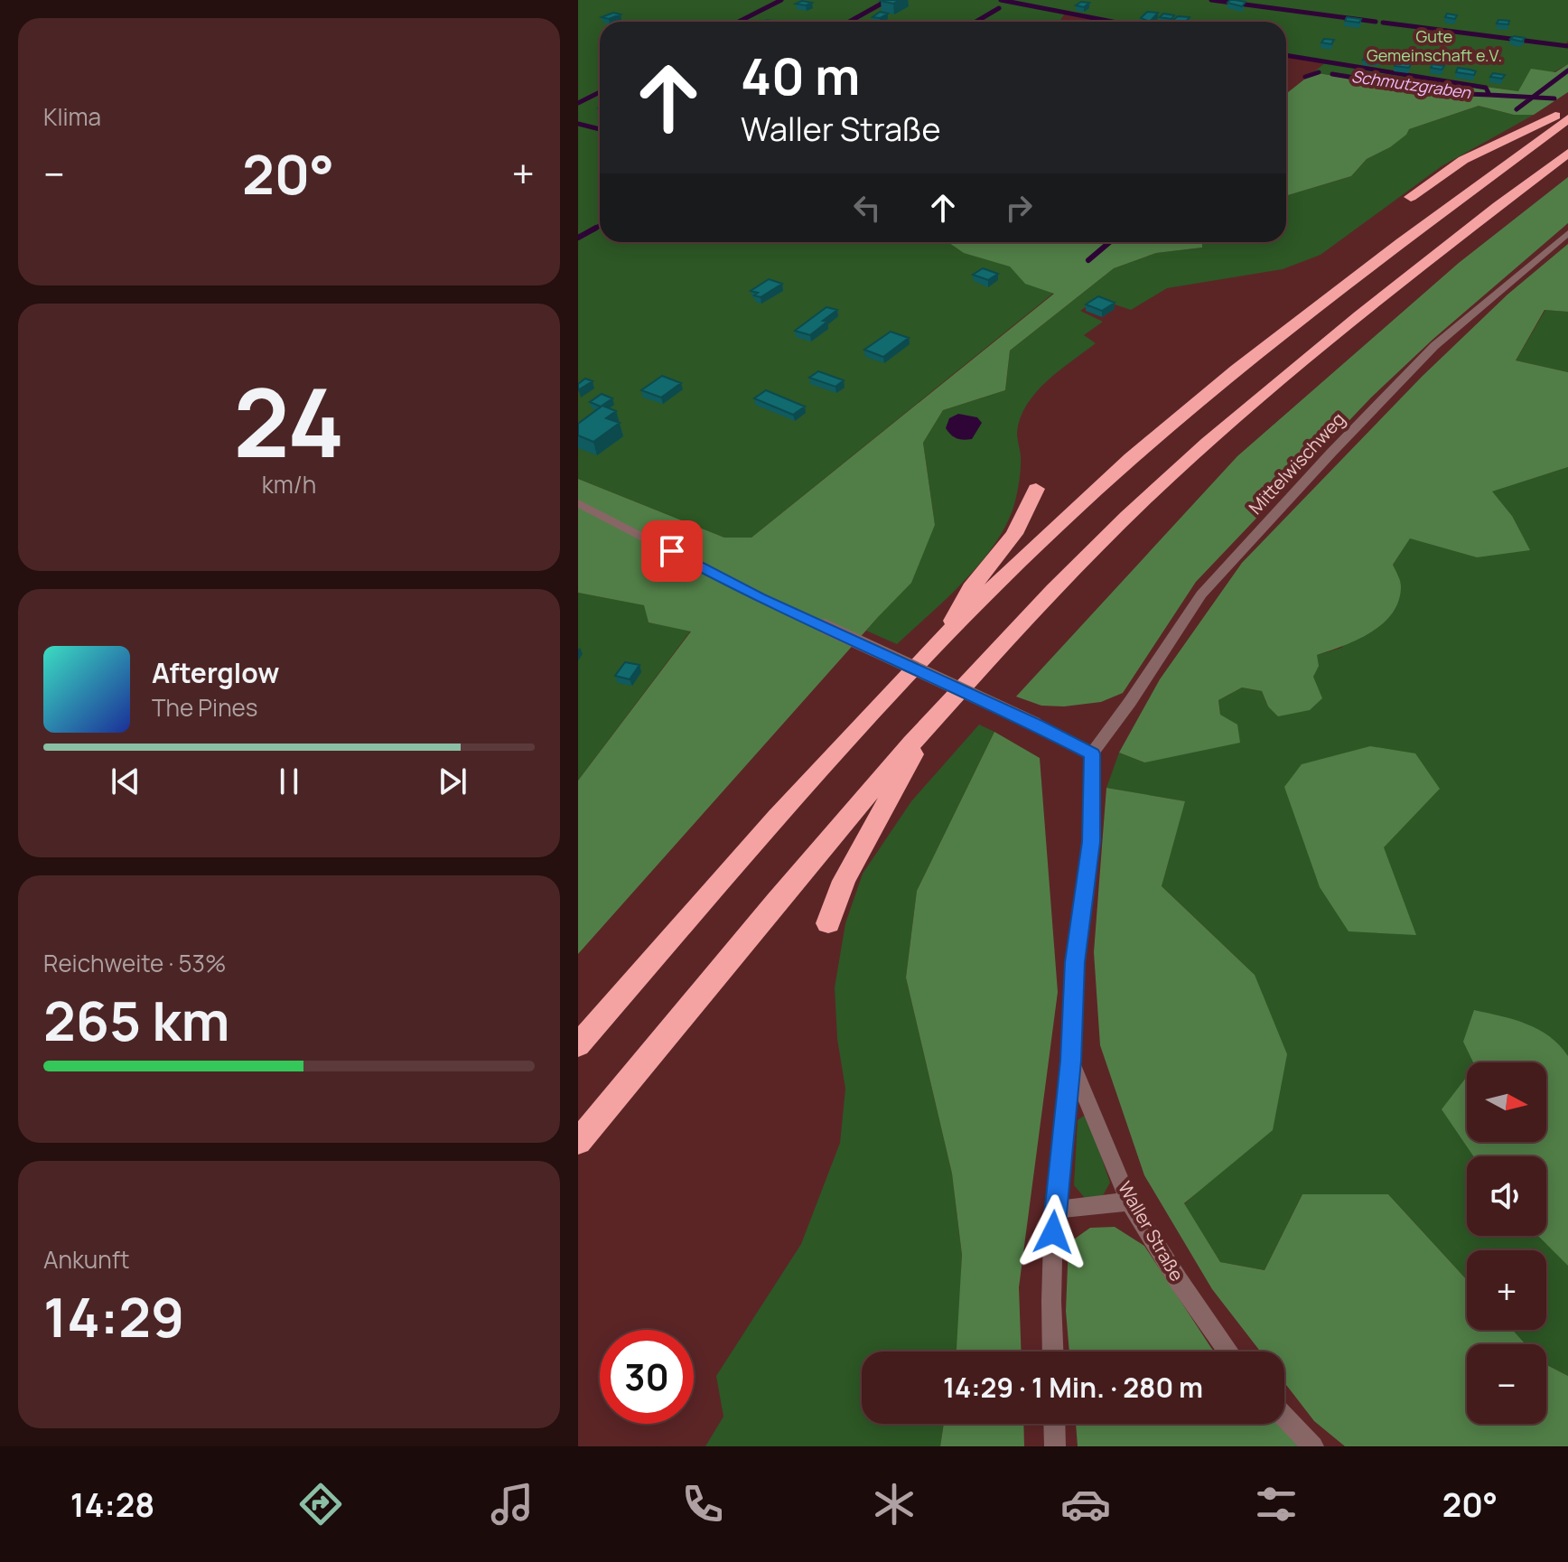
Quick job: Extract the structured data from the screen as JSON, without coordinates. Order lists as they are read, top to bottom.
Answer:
{
  "streets": {
    "street": ["Mittelwischweg", "Waller Straße"]
  },
  "crossings": [
    ["Mittelwischweg", "Waller Straße"]
  ],
  "water": ["Schmutzgraben"],
  "parks": ["Gute Gemeinschaft e.V."],
  "north": "right",
  "page": {
    "tile": [
      "Klima",
      ["24", "km/h"],
      ["Reichweite · 53%", "265 km"],
      ["Ankunft", "14:29"]
    ],
    "turn": ["40 m", "Waller Straße"],
    "heat": ["−", "20°", "+"],
    "song": ["Afterglow", "The Pines"],
    "map_buttons": ["+", "−"],
    "limit": "30",
    "trip": "14:29 · 1 Min. · 280 m",
    "tabs": ["14:28", "20°"]
  }
}
